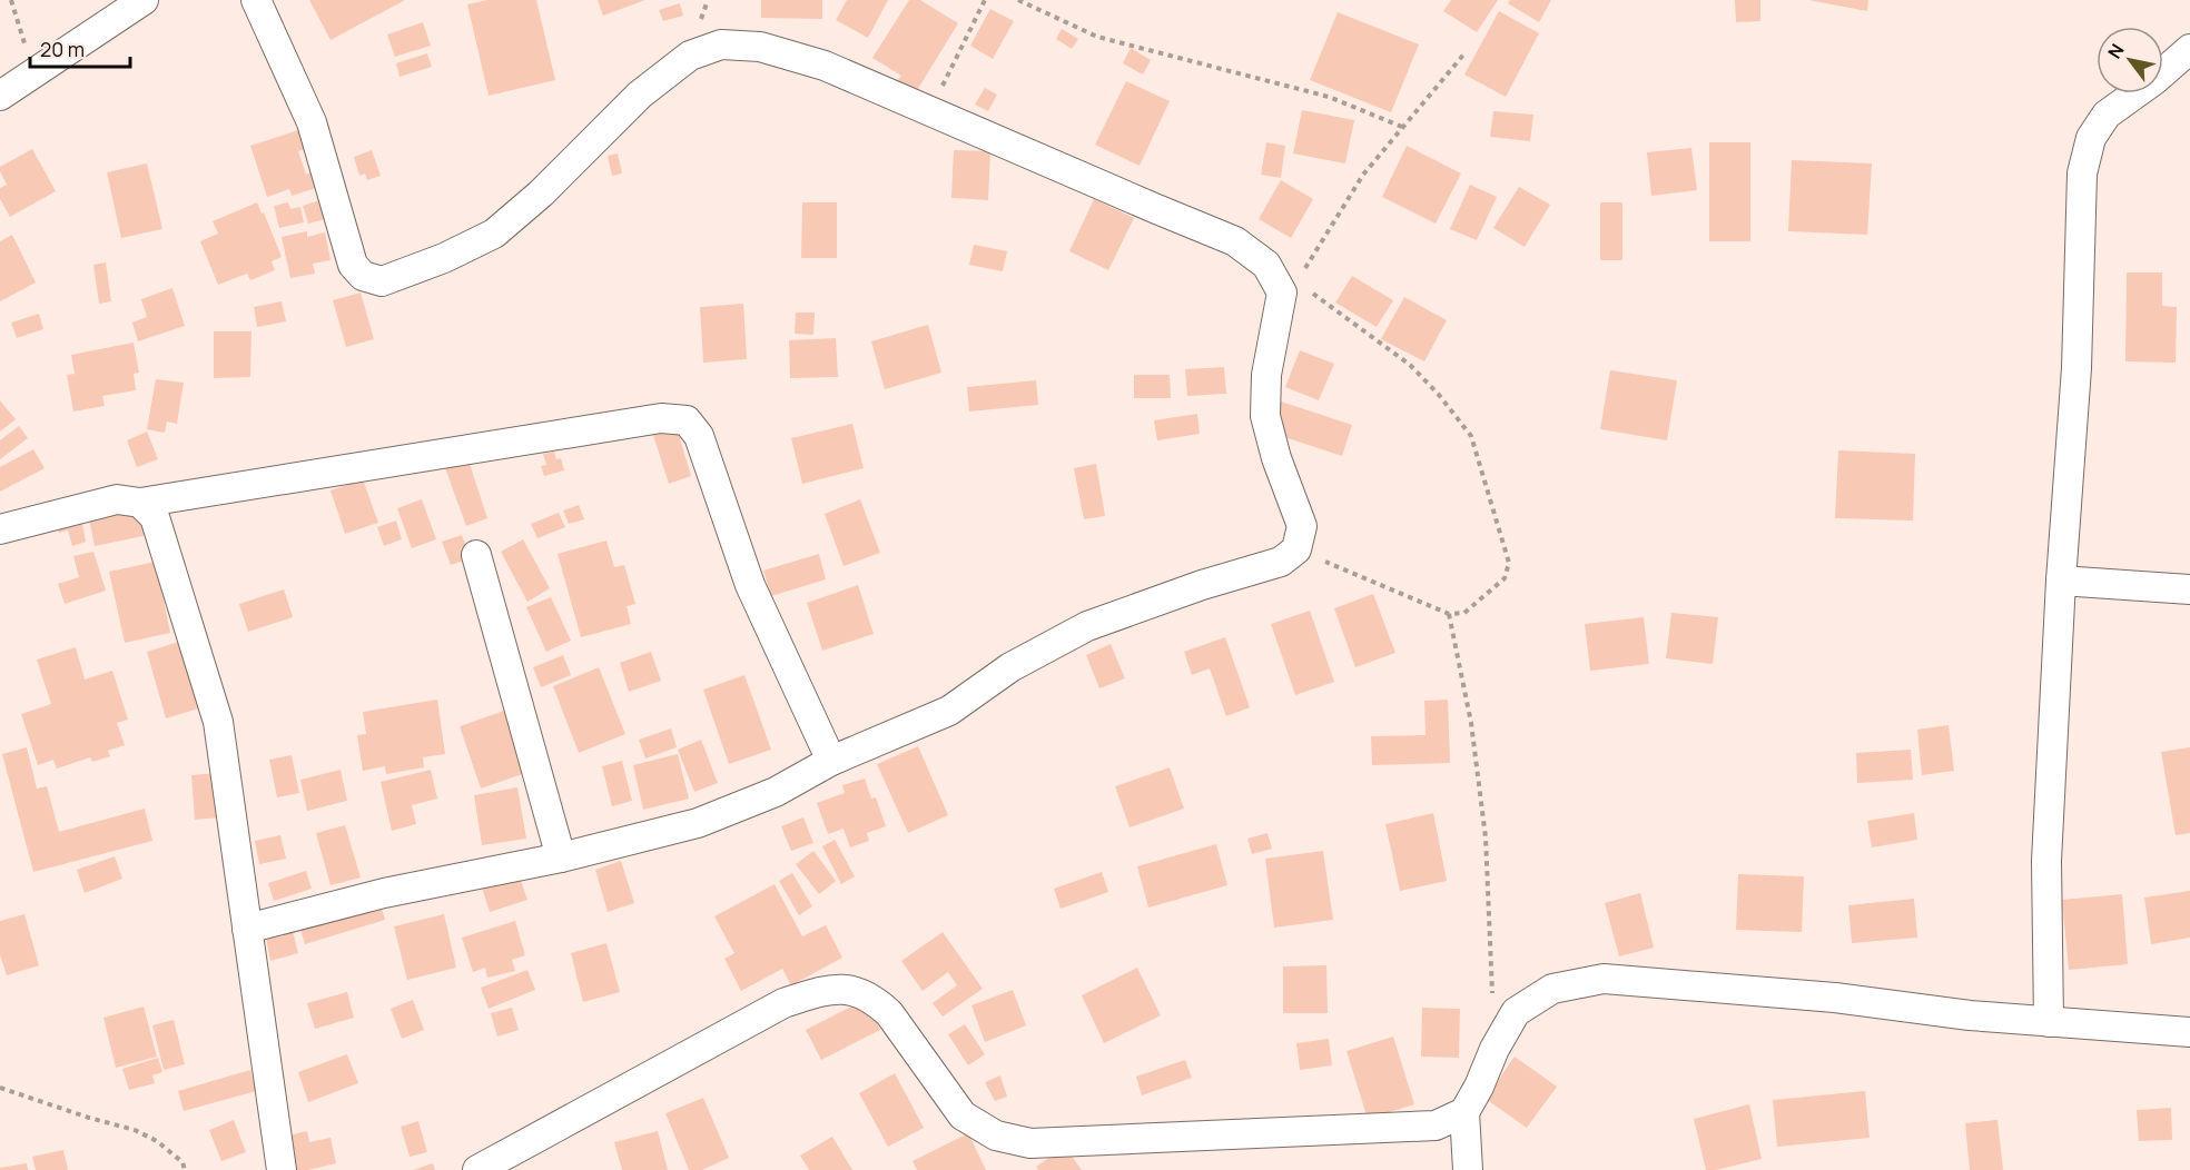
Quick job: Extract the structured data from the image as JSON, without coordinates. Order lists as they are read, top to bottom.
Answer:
{
  "scale_bar": "20 m",
  "north": "top left"
}
